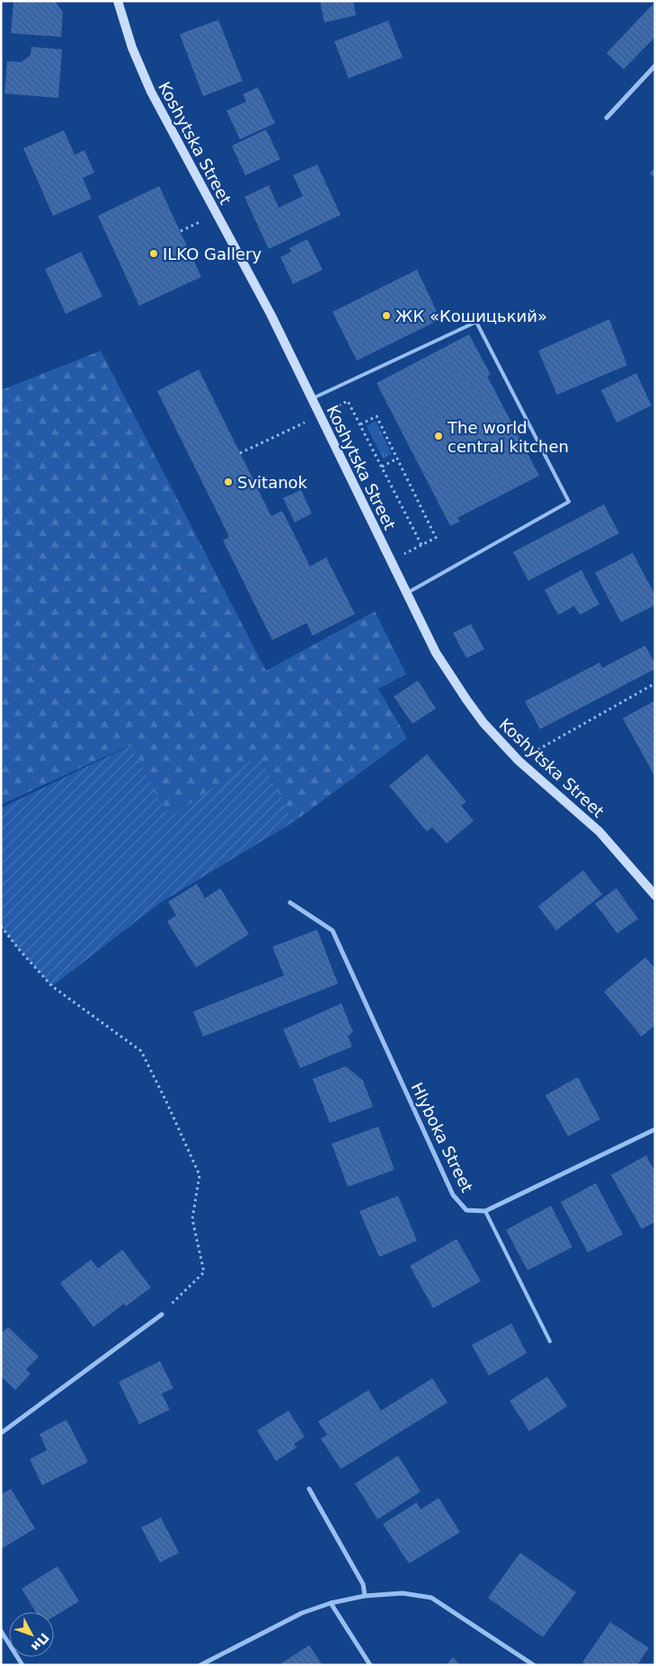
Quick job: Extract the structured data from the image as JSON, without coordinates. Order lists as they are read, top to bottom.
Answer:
{
  "streets": {
    "street": ["Koshytska Street", "Hlyboka Street"]
  },
  "places": [
    "ILKO Gallery",
    "ЖК «Кошицький»",
    "The world central kitchen",
    "Svitanok"
  ],
  "north": "bottom right"
}
